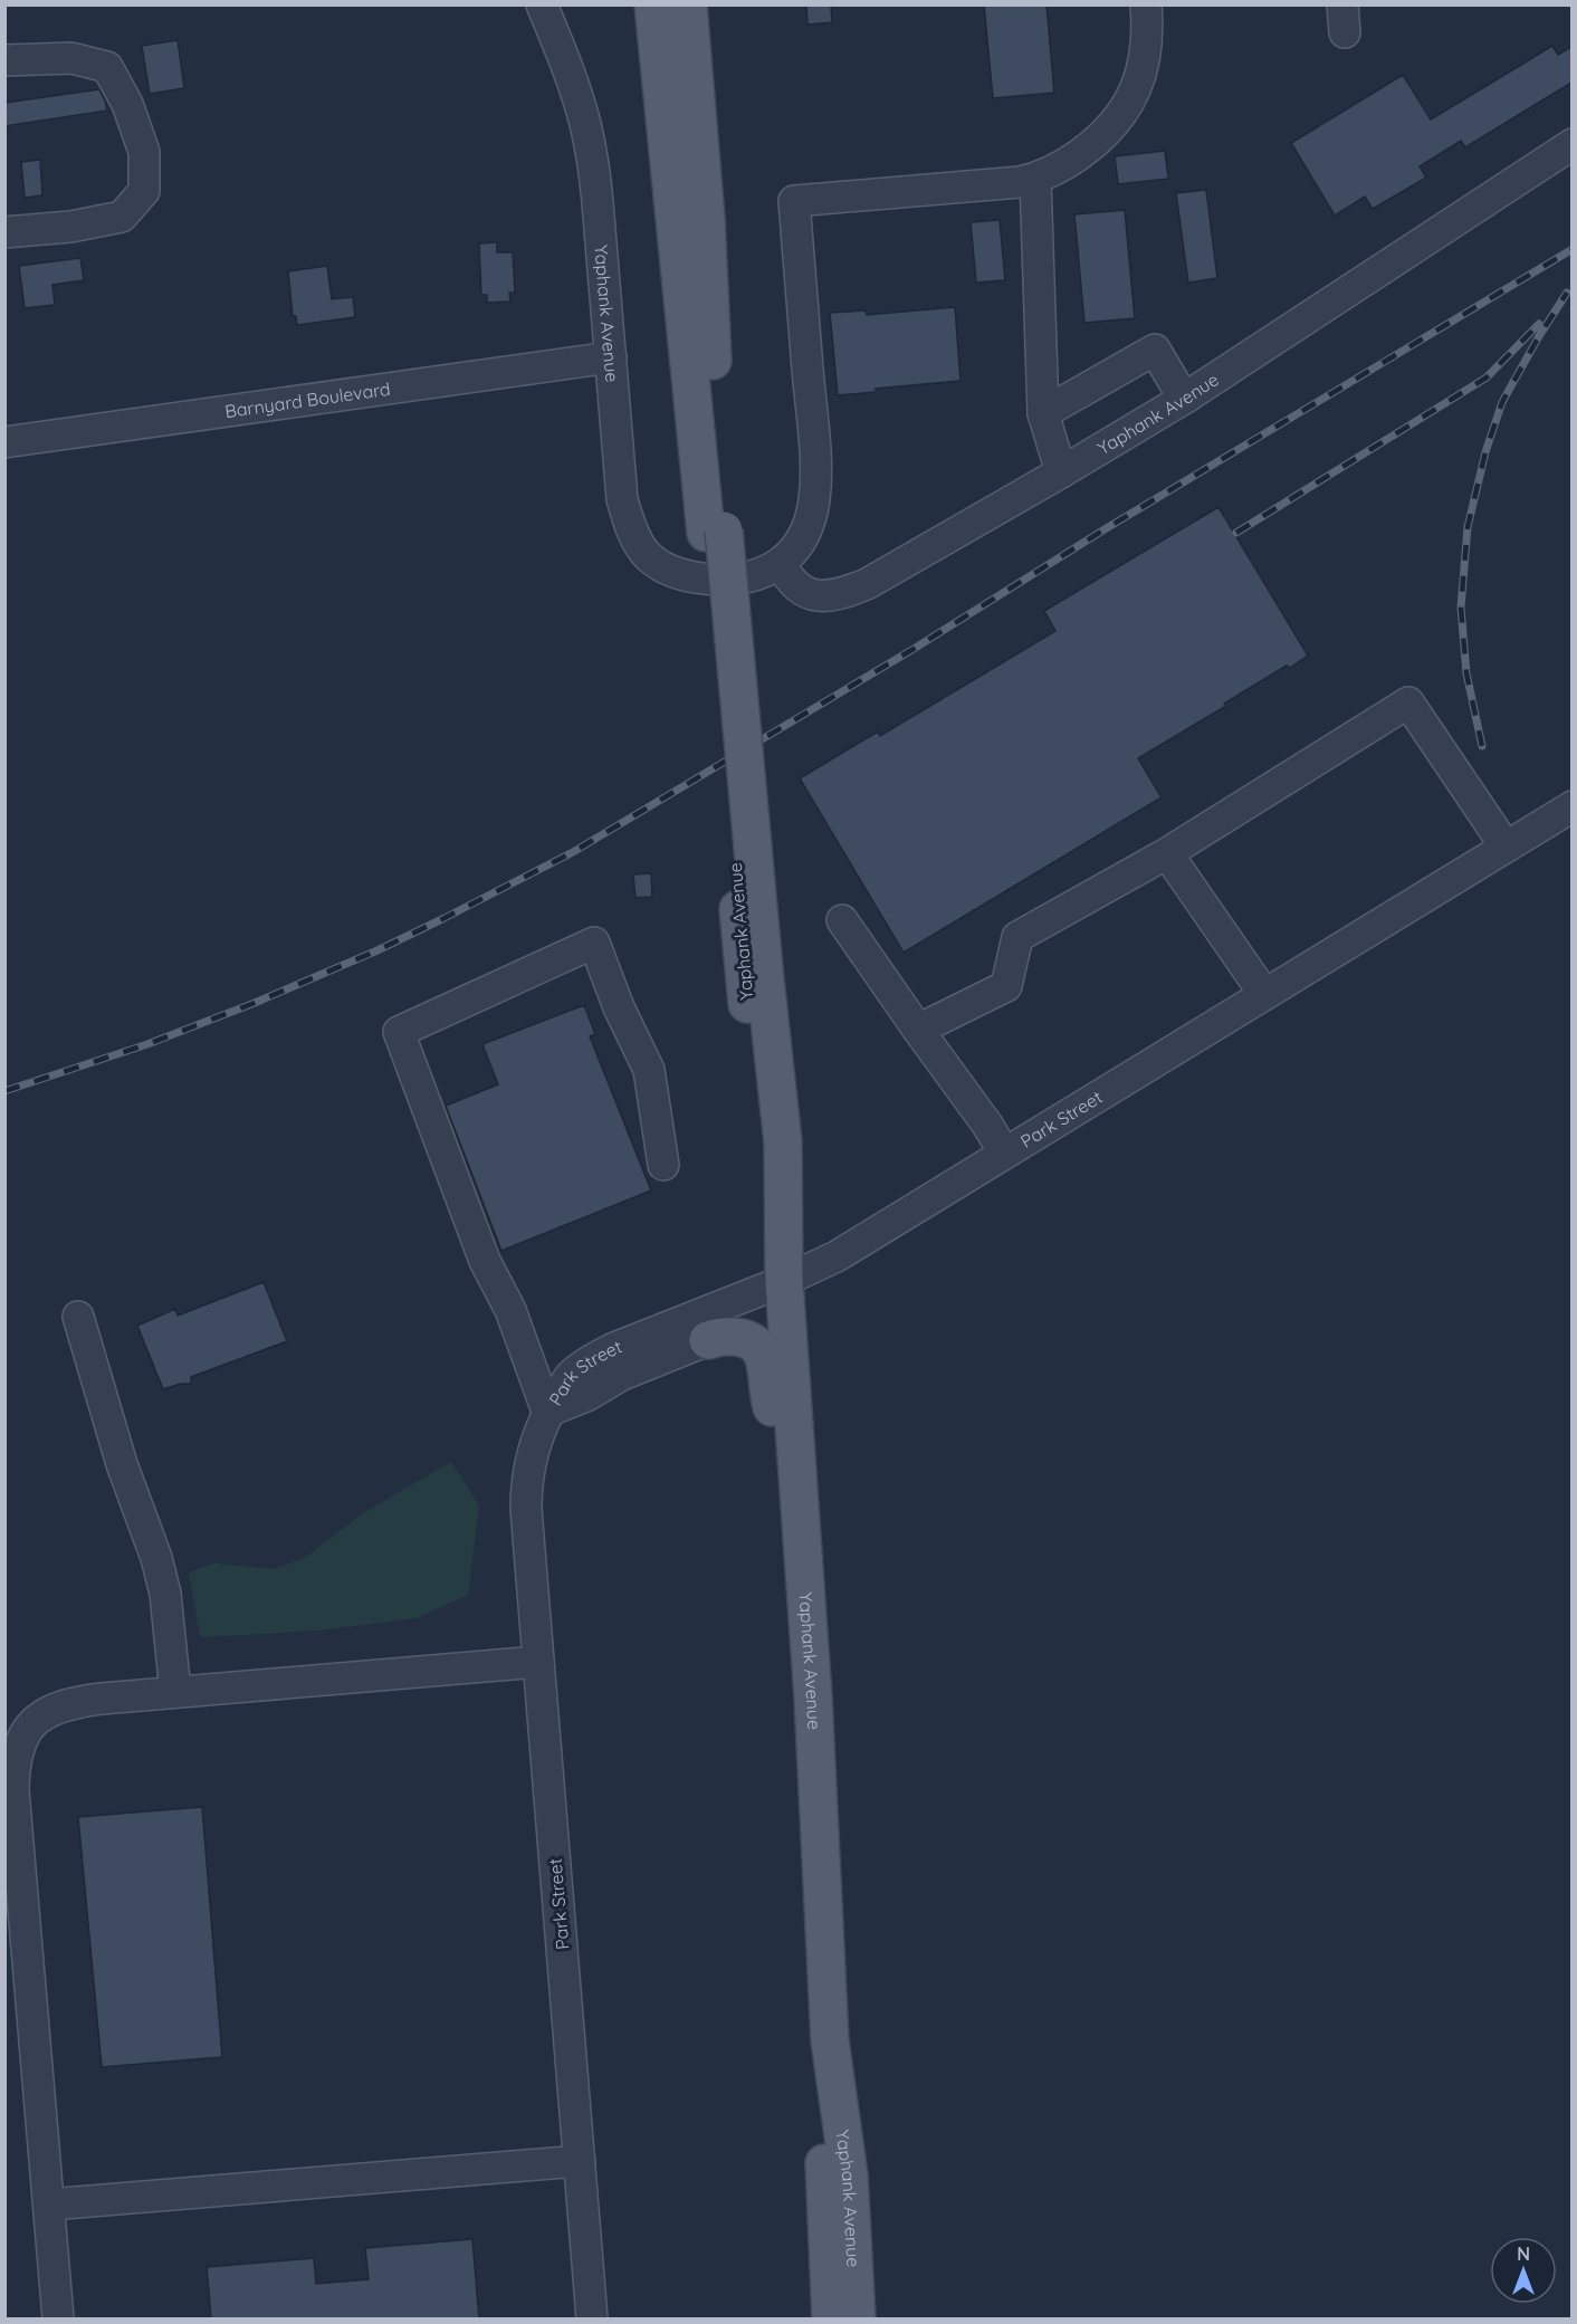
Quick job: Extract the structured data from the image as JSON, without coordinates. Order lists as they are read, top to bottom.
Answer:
{
  "streets": {
    "main road": ["Yaphank Avenue"],
    "street": ["Barnyard Boulevard", "Park Street"]
  },
  "crossings": [
    ["Yaphank Avenue", "Barnyard Boulevard"],
    ["Yaphank Avenue", "Park Street"]
  ],
  "north": "top"
}
